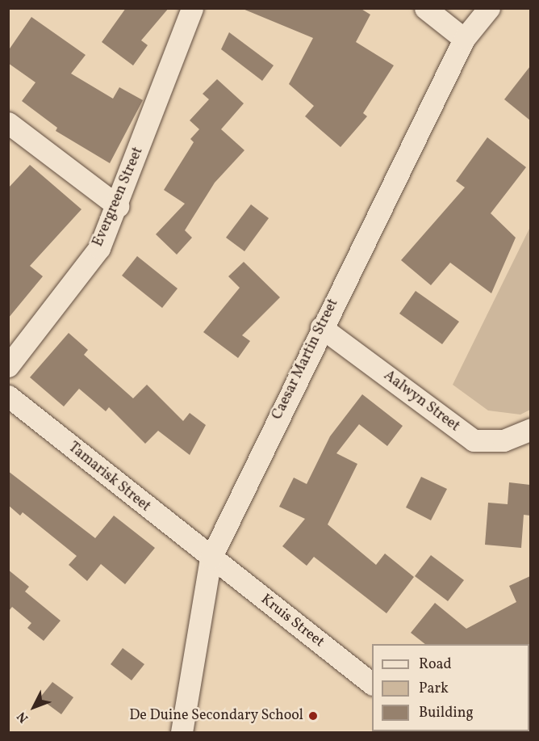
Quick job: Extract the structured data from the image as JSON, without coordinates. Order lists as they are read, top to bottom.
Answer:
{
  "streets": {
    "street": [
      "Evergreen Street",
      "Caesar Martin Street",
      "Aalwyn Street",
      "Tamarisk Street",
      "Kruis Street"
    ]
  },
  "crossings": [
    ["Caesar Martin Street", "Aalwyn Street"],
    ["Caesar Martin Street", "Tamarisk Street"],
    ["Caesar Martin Street", "Kruis Street"],
    ["Tamarisk Street", "Kruis Street"]
  ],
  "places": ["De Duine Secondary School"],
  "legend": ["Road", "Park", "Building"],
  "north": "bottom left"
}
